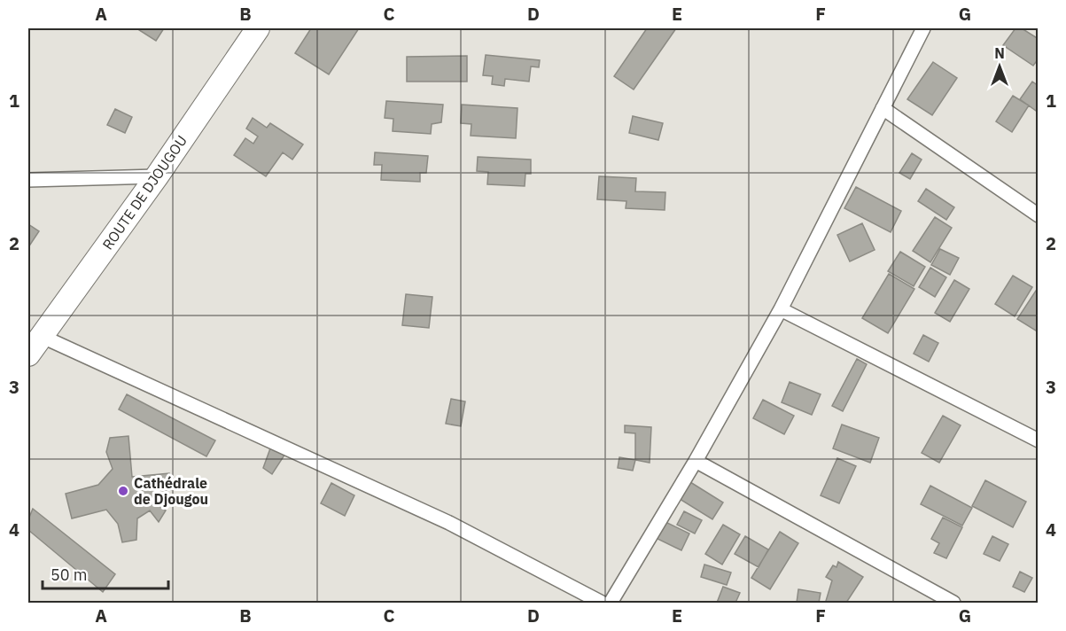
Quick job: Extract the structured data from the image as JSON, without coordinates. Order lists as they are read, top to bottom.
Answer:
{
  "streets": {
    "highway": ["ROUTE DE DJOUGOU"]
  },
  "places": ["Cathédrale de Djougou"],
  "scale_bar": "50 m",
  "north": "top",
  "grid": {
    "columns": [
      "A",
      "B",
      "C",
      "D",
      "E",
      "F",
      "G"
    ],
    "rows": [
      "1",
      "2",
      "3",
      "4"
    ]
  }
}
